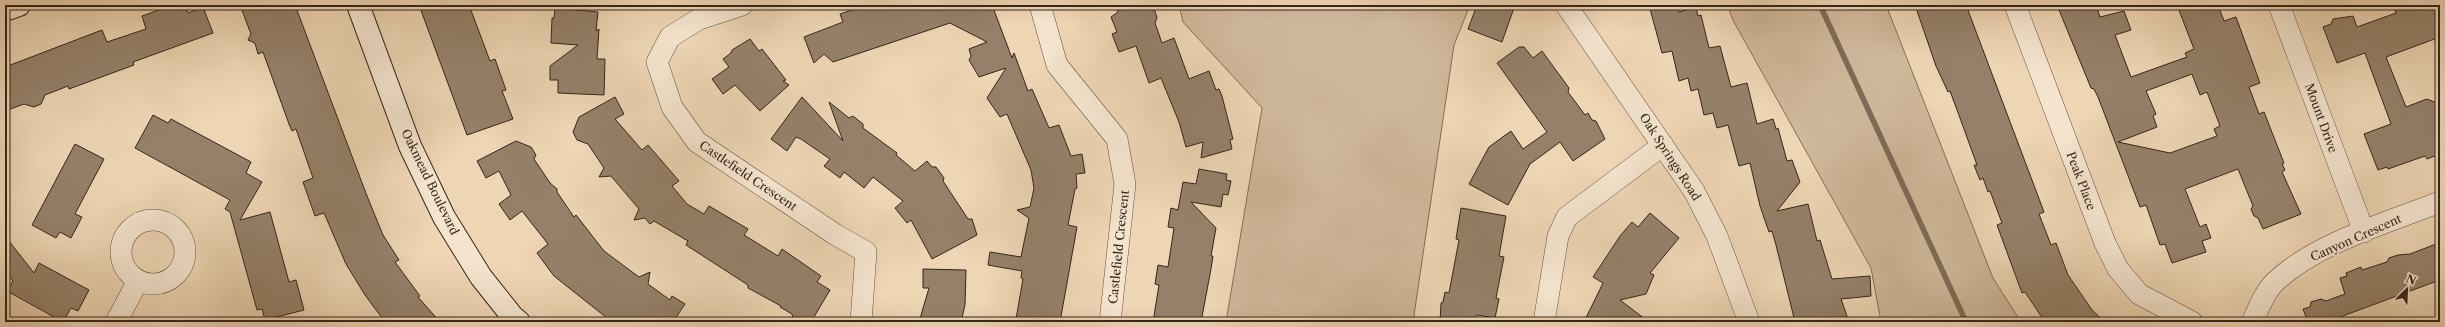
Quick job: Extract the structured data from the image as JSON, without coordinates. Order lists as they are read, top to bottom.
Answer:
{
  "streets": {
    "street": [
      "Mount Drive",
      "Oak Springs Road",
      "Castlefield Crescent",
      "Peak Place",
      "Oakmead Boulevard",
      "Canyon Crescent"
    ]
  },
  "crossings": [
    ["Mount Drive", "Canyon Crescent"]
  ],
  "north": "top right"
}
